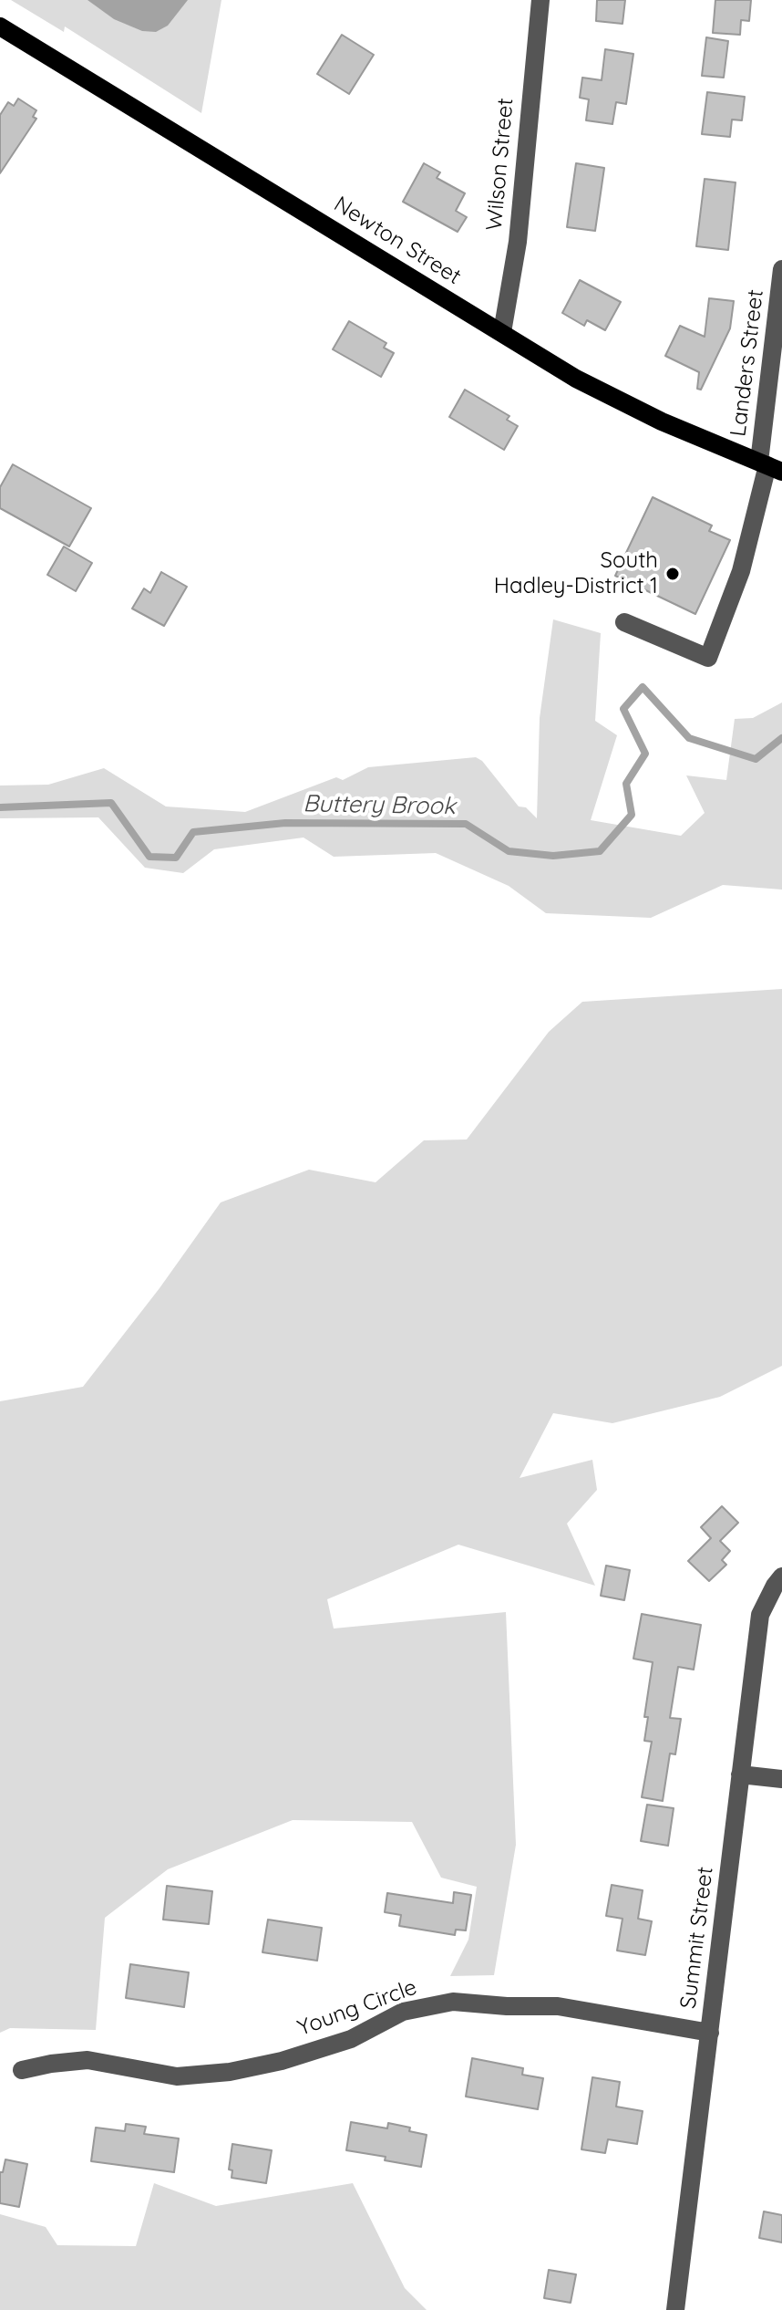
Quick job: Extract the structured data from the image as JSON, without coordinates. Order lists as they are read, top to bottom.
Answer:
{
  "streets": {
    "main road": ["Newton Street"],
    "street": [
      "Wilson Street",
      "Landers Street",
      "Summit Street",
      "Young Circle"
    ]
  },
  "crossings": [
    ["Wilson Street", "Newton Street"],
    ["Newton Street", "Landers Street"],
    ["Summit Street", "Young Circle"]
  ],
  "water": ["Buttery Brook"],
  "places": ["South Hadley-District 1"]
}
